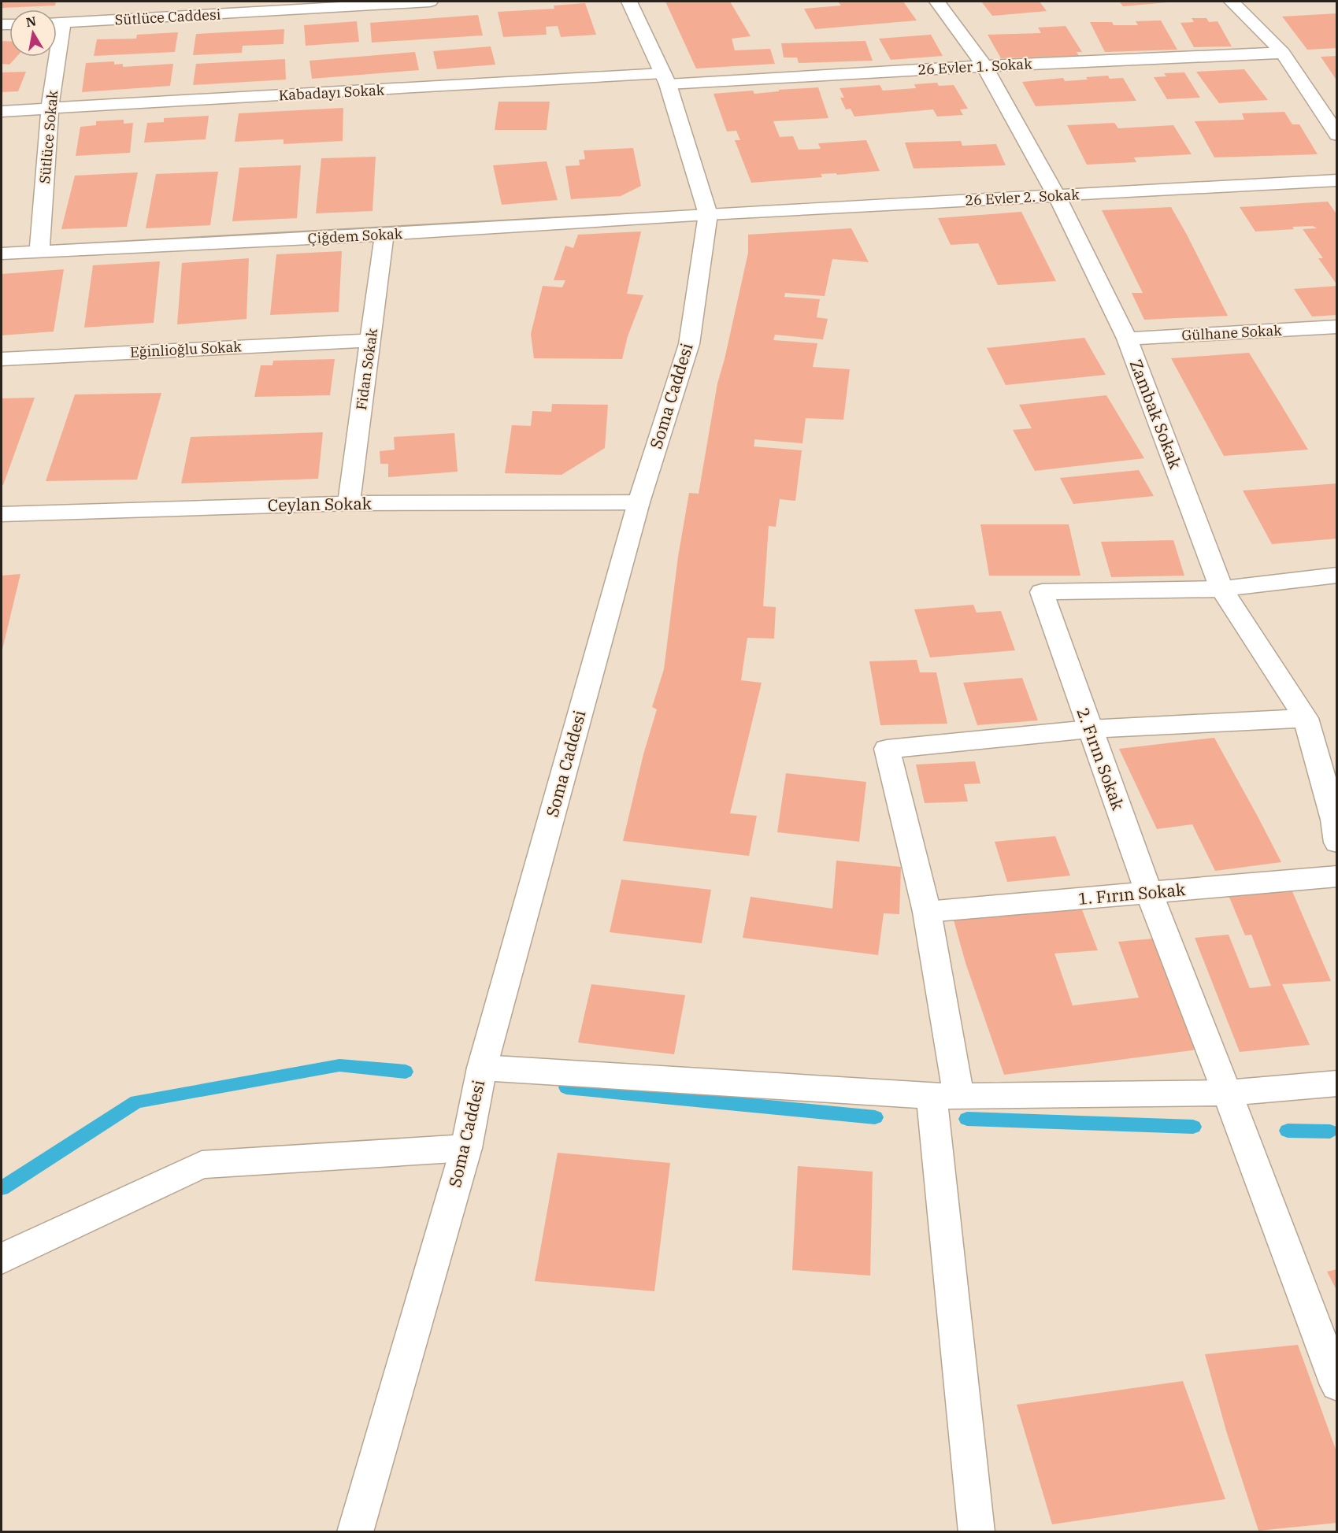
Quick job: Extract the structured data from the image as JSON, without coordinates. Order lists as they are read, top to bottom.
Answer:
{
  "streets": {
    "street": [
      "Sütlüce Caddesi",
      "26 Evler 1. Sokak",
      "Kabadayı Sokak",
      "Sütlüce Sokak",
      "26 Evler 2. Sokak",
      "Çiğdem Sokak",
      "Gülhane Sokak",
      "Eğinlioğlu Sokak",
      "Fidan Sokak",
      "Soma Caddesi",
      "Zambak Sokak",
      "Ceylan Sokak",
      "2. Fırın Sokak",
      "1. Fırın Sokak"
    ]
  },
  "crossings": [
    ["26 Evler 1. Sokak", "Kabadayı Sokak"],
    ["26 Evler 1. Sokak", "Soma Caddesi"],
    ["26 Evler 1. Sokak", "Zambak Sokak"],
    ["Kabadayı Sokak", "Sütlüce Sokak"],
    ["Kabadayı Sokak", "Soma Caddesi"],
    ["Sütlüce Sokak", "Çiğdem Sokak"],
    ["26 Evler 2. Sokak", "Çiğdem Sokak"],
    ["26 Evler 2. Sokak", "Soma Caddesi"],
    ["26 Evler 2. Sokak", "Zambak Sokak"],
    ["Çiğdem Sokak", "Fidan Sokak"],
    ["Çiğdem Sokak", "Soma Caddesi"],
    ["Gülhane Sokak", "Zambak Sokak"],
    ["Eğinlioğlu Sokak", "Fidan Sokak"],
    ["Fidan Sokak", "Ceylan Sokak"],
    ["Soma Caddesi", "Ceylan Sokak"],
    ["Zambak Sokak", "2. Fırın Sokak"],
    ["2. Fırın Sokak", "1. Fırın Sokak"]
  ],
  "north": "top"
}
